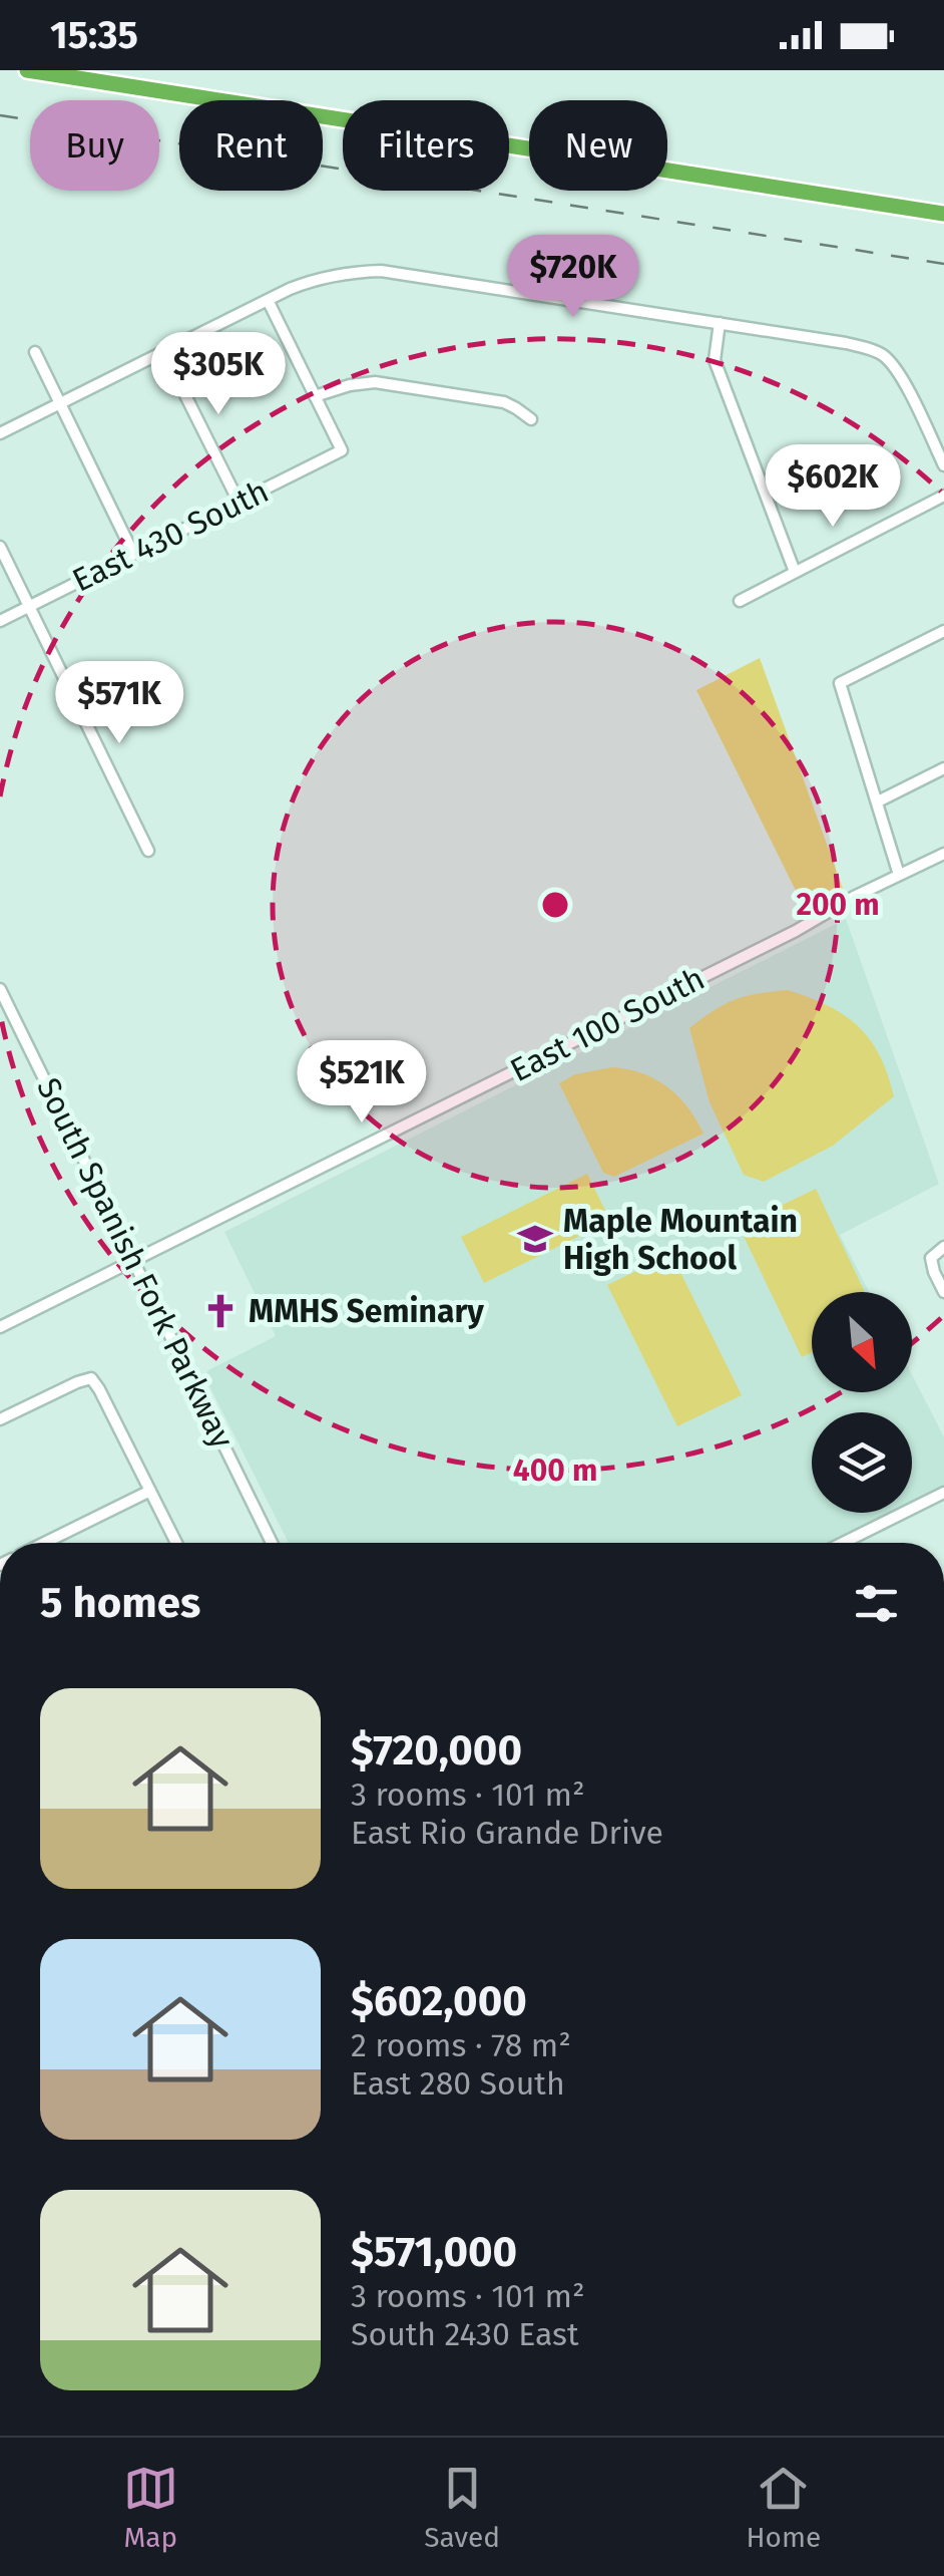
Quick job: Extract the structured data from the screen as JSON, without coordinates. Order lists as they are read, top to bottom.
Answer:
{
  "streets": {
    "street": ["East 430 South", "East 100 South", "South Spanish Fork Parkway"]
  },
  "crossings": [
    ["East 100 South", "South Spanish Fork Parkway"]
  ],
  "places": {
    "school or university": ["Maple Mountain High School"],
    "church": ["MMHS Seminary"]
  },
  "north": "bottom right",
  "page": {
    "status": "15:35",
    "chip": [
      "Buy",
      "Rent",
      "Filters",
      "New"
    ],
    "price": [
      "$720K",
      "$305K",
      "$602K",
      "$571K",
      "$521K"
    ],
    "heading": "5 homes",
    "list": [
      {
        "name": "$720,000",
        "note": "3 rooms · 101 m² · East Rio Grande Drive"
      },
      {
        "name": "$602,000",
        "note": "2 rooms · 78 m² · East 280 South"
      },
      {
        "name": "$571,000",
        "note": "3 rooms · 101 m² · South 2430 East"
      }
    ],
    "tabs": ["Map", "Saved", "Home"]
  },
  "rings": ["200 m", "400 m"]
}
